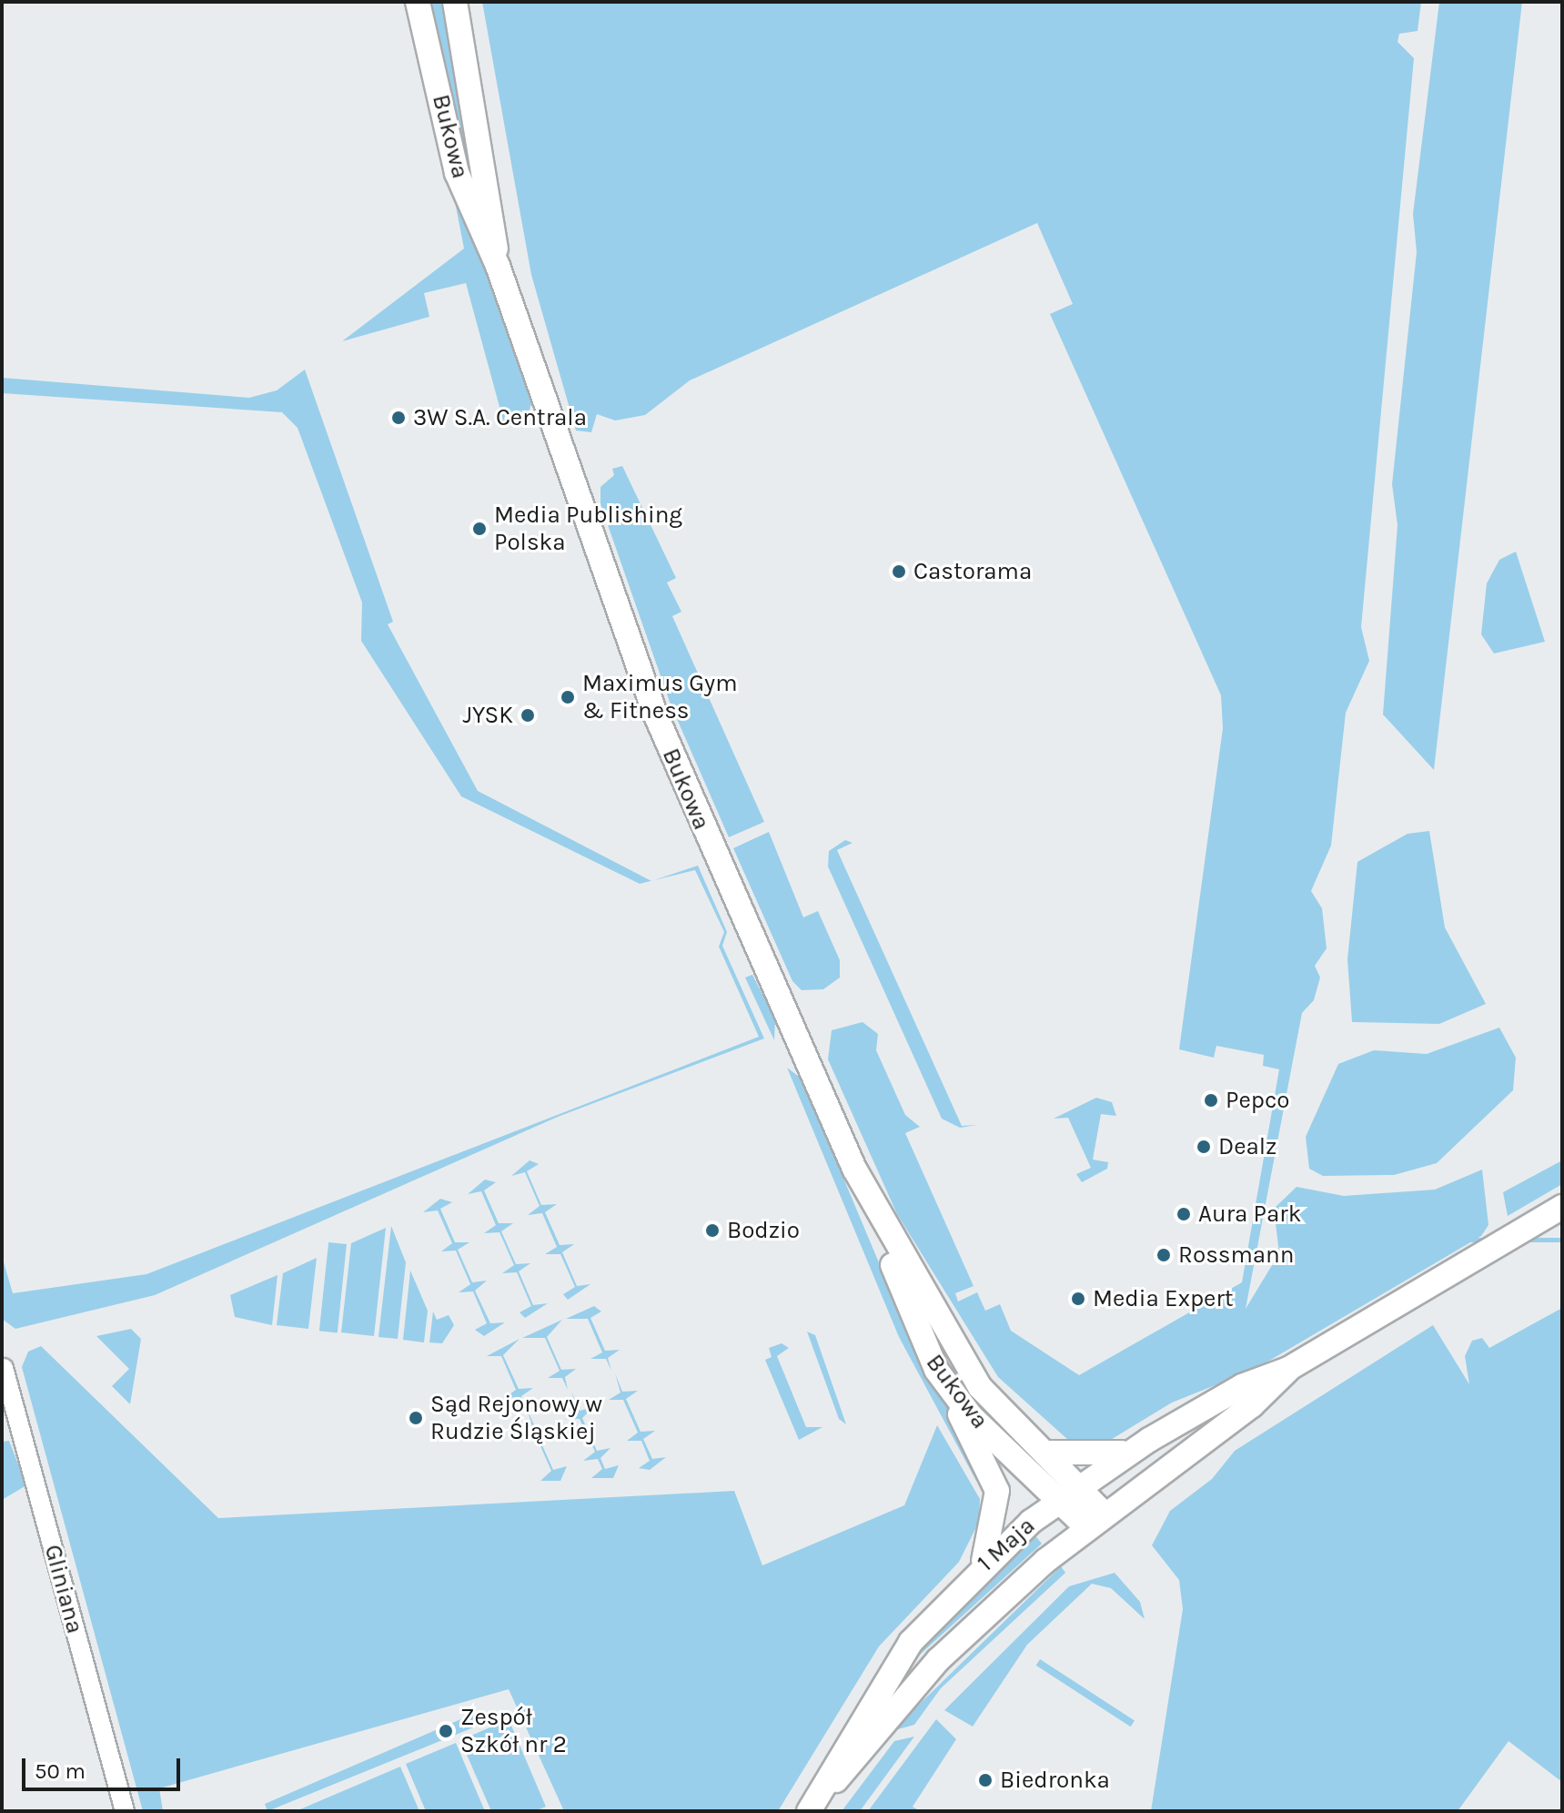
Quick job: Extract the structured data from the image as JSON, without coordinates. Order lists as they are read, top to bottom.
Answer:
{
  "streets": {
    "street": ["Bukowa", "1 Maja", "Gliniana"]
  },
  "crossings": [
    ["Bukowa", "1 Maja"]
  ],
  "places": [
    "3W S.A. Centrala",
    "Media Publishing Polska",
    "Castorama",
    "Maximus Gym & Fitness",
    "JYSK",
    "Pepco",
    "Dealz",
    "Aura Park",
    "Bodzio",
    "Rossmann",
    "Media Expert",
    "Sąd Rejonowy w Rudzie Śląskiej",
    "Zespół Szkół nr 2",
    "Biedronka"
  ],
  "scale_bar": "50 m"
}
